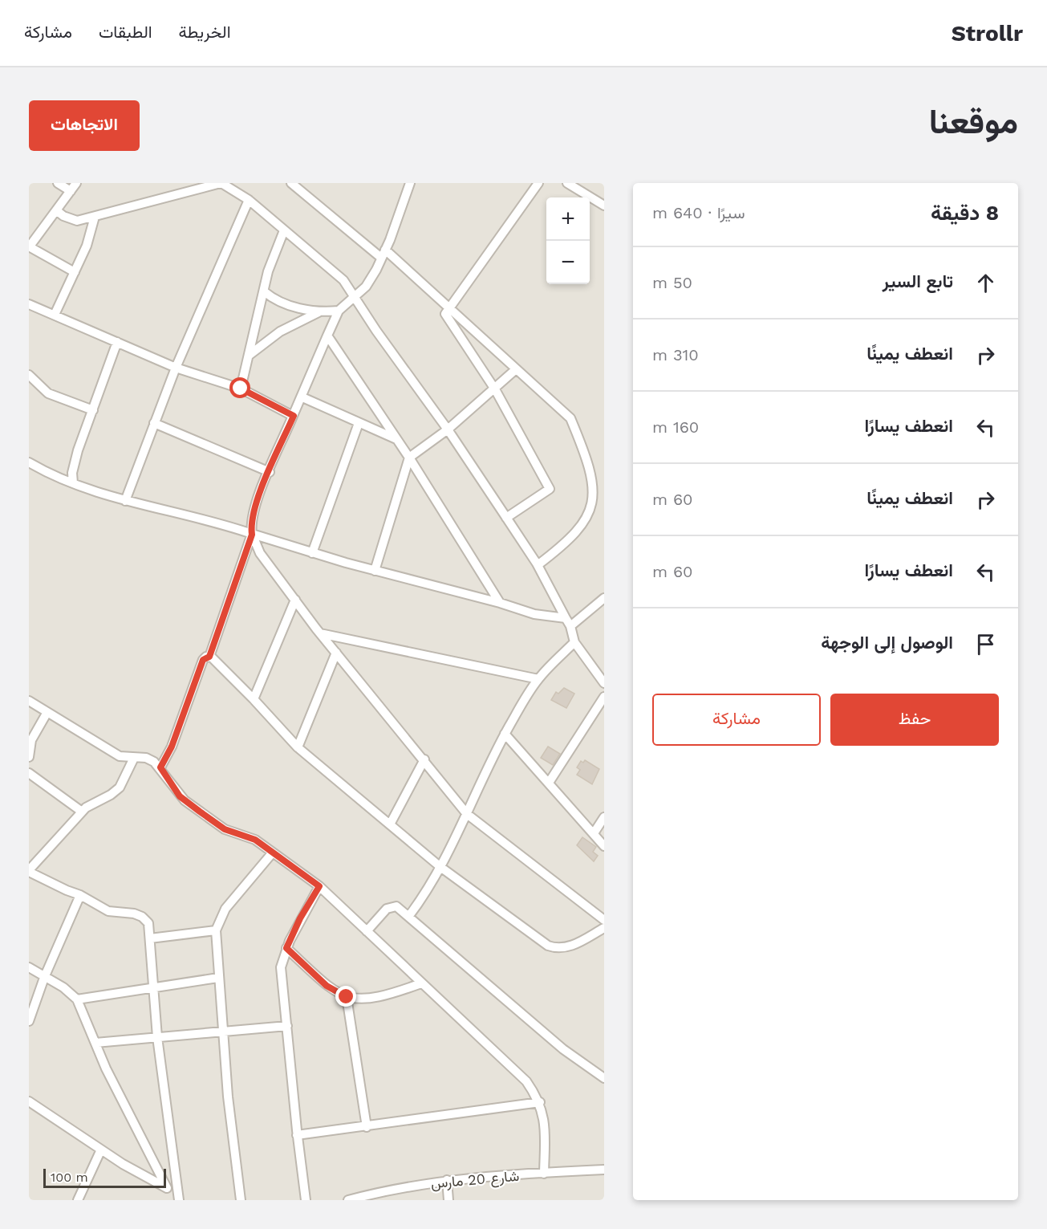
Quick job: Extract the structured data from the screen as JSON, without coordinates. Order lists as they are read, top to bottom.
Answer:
{
  "streets": {
    "street": ["شارع 20 مارس"]
  },
  "scale_bar": "100 m",
  "page": {
    "header": "Strollr",
    "nav": ["الخريطة", "الطبقات", "مشاركة"],
    "title": "موقعنا",
    "buttons": [
      "الاتجاهات",
      ["حفظ", "مشاركة"]
    ],
    "heading": ["8 دقيقة", "سيرًا · 640 m"],
    "map_buttons": ["+", "−"],
    "list": [
      ["تابع السير", "50 m"],
      ["انعطف يمينًا", "310 m"],
      ["انعطف يسارًا", "160 m"],
      ["انعطف يمينًا", "60 m"],
      ["انعطف يسارًا", "60 m"],
      "الوصول إلى الوجهة"
    ],
    "scale": "100 m"
  }
}
